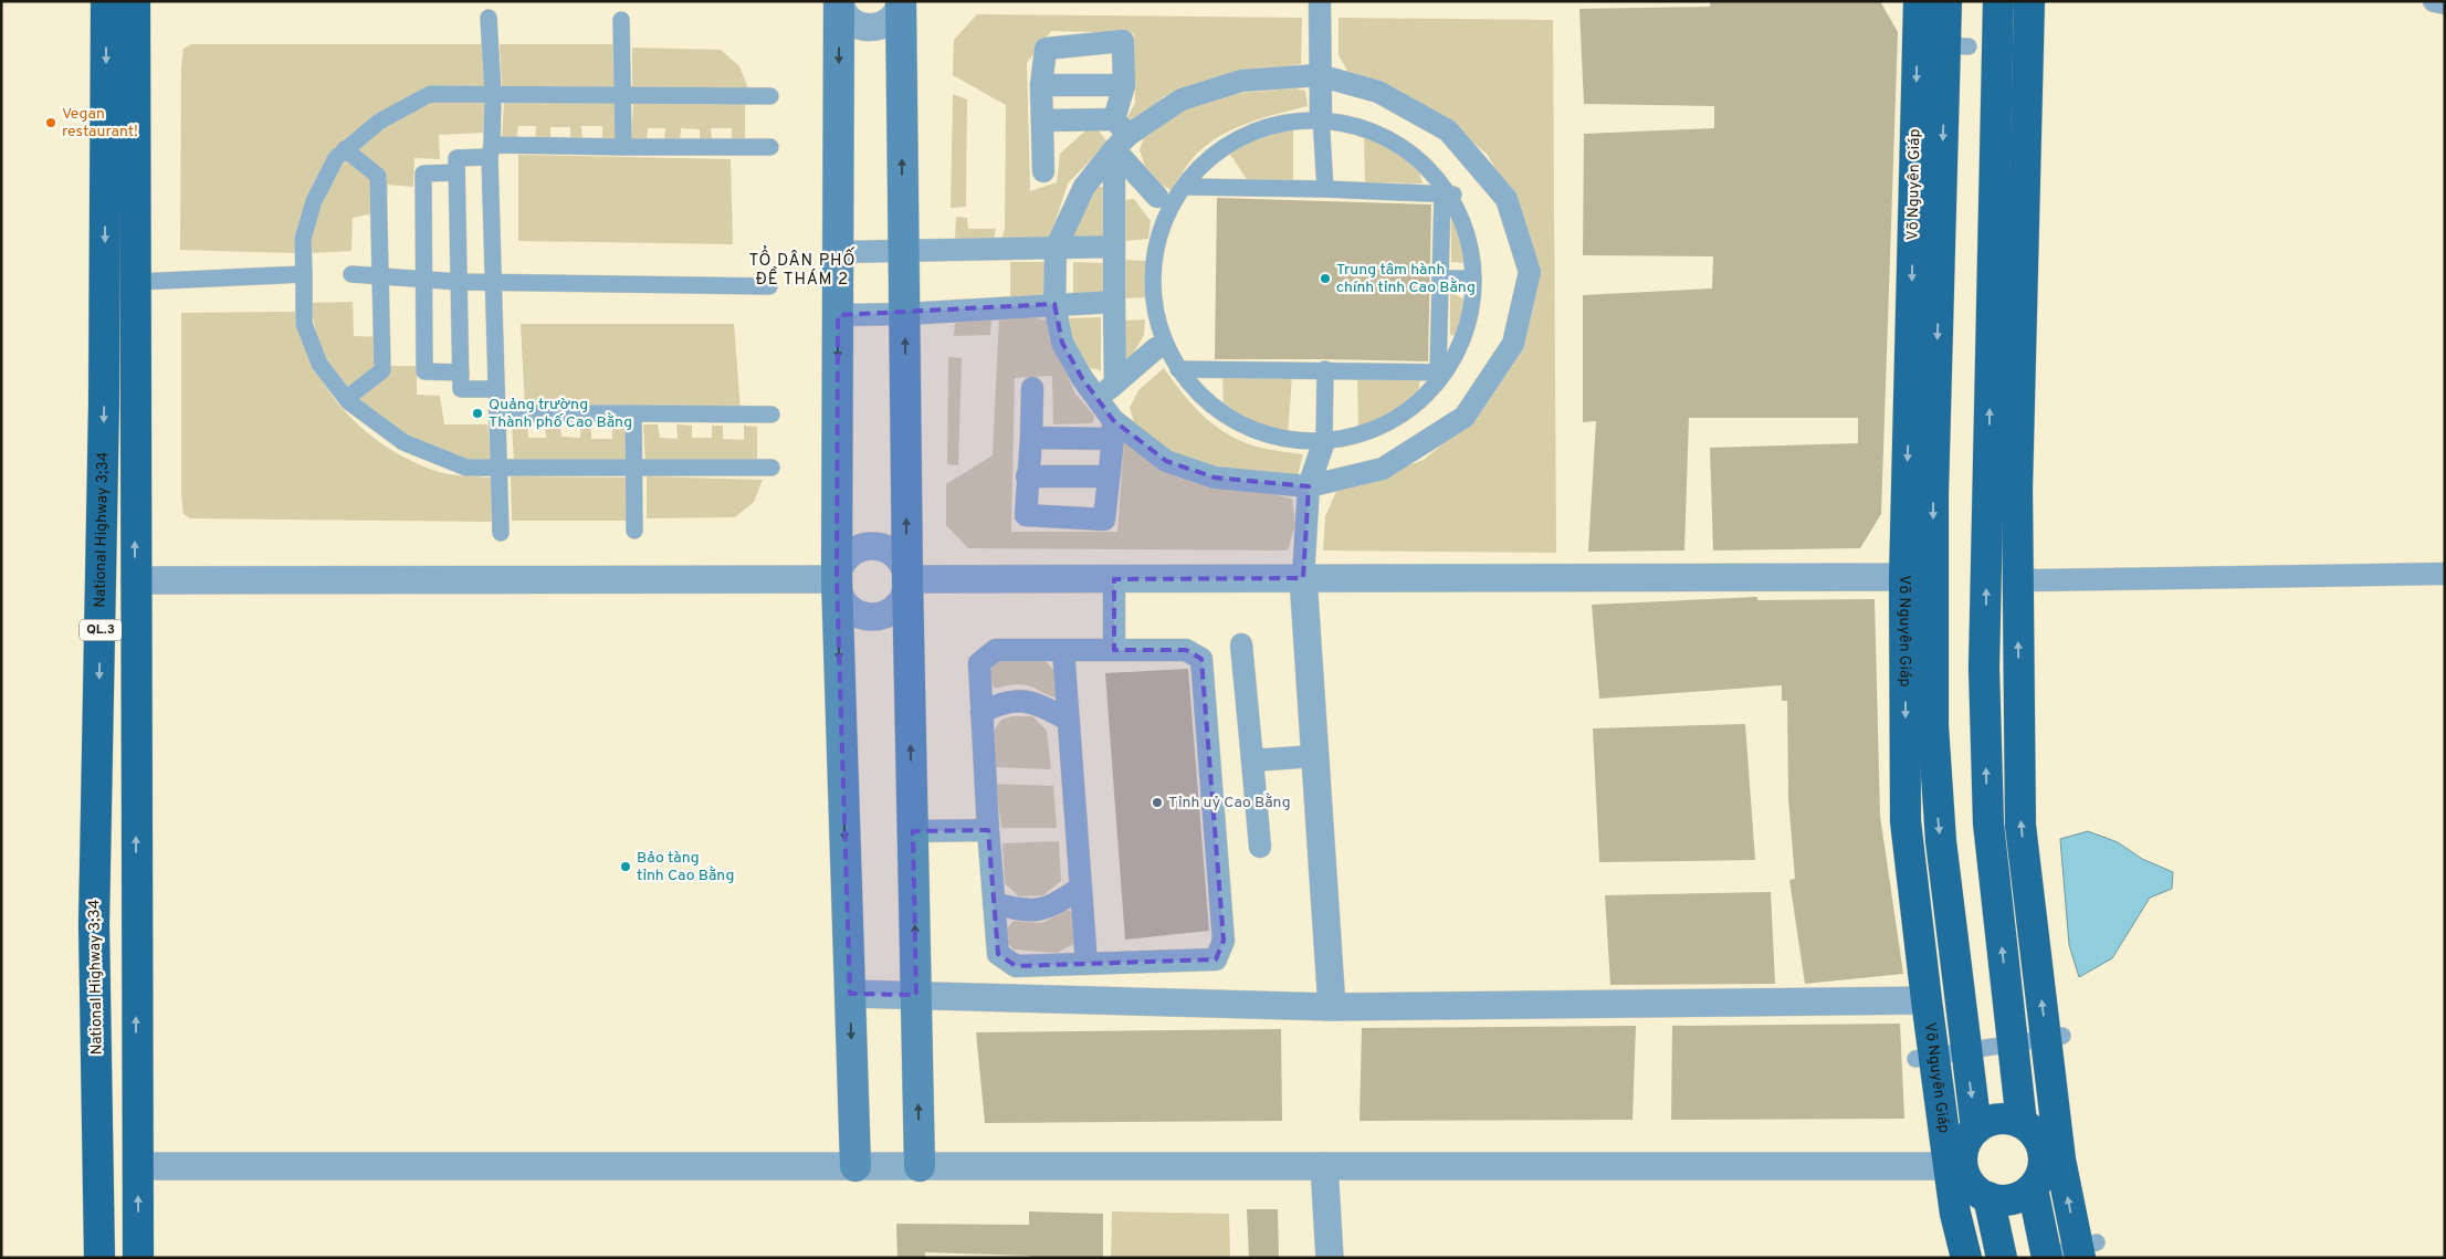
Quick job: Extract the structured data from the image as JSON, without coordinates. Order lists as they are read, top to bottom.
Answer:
{
  "streets": {
    "highway": ["Võ Nguyên Giáp", "National Highway 3;34", "QL.3"]
  },
  "districts": ["TỔ DÂN PHỐ ĐỀ THÁM 2"],
  "places": [
    "Vegan restaurant!",
    "Trung tâm hành chính tỉnh Cao Bằng",
    "Quảng trường Thành phố Cao Bằng",
    "Tỉnh uỷ Cao Bằng",
    "Bảo tàng tỉnh Cao Bằng"
  ]
}
